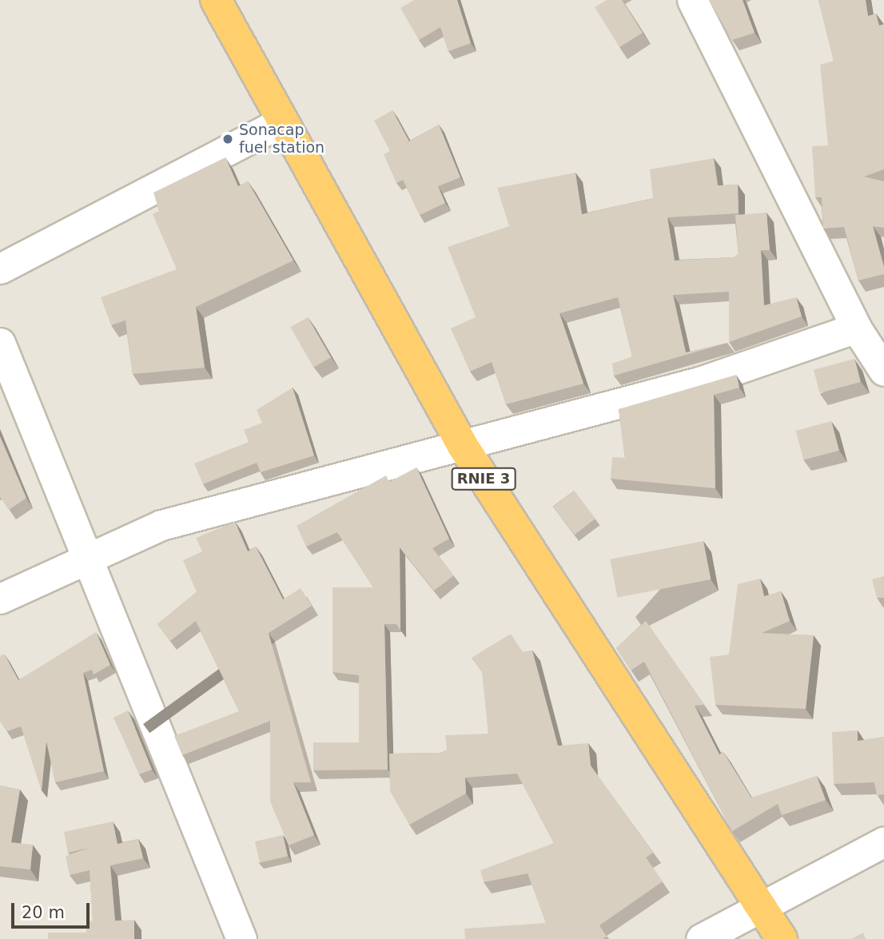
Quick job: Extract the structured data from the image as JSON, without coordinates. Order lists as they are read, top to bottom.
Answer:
{
  "streets": {
    "highway": ["RNIE 3"]
  },
  "places": ["Sonacap fuel station"],
  "scale_bar": "20 m"
}
